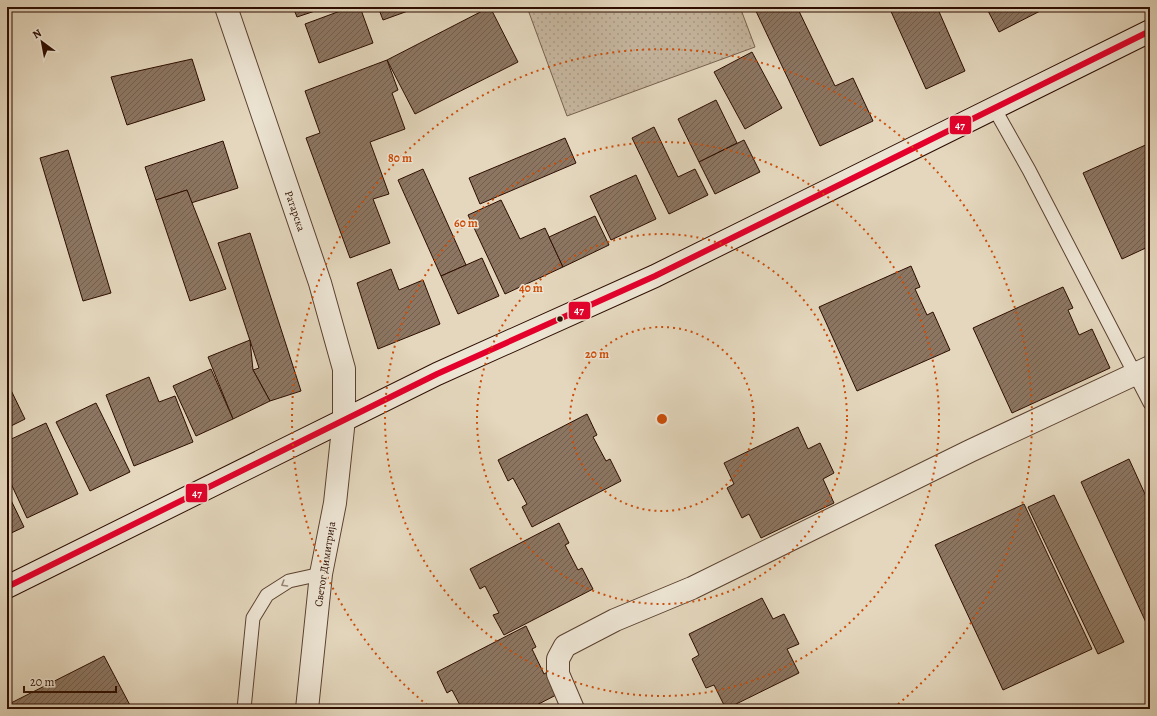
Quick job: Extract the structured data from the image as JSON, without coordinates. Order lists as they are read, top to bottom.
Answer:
{
  "streets": {
    "street": ["Ратарска", "Светог Димитрија"]
  },
  "crossings": [
    ["Ратарска", "Светог Димитрија"]
  ],
  "lines": ["transit line 47"],
  "scale_bar": "20 m",
  "north": "top left",
  "rings": [
    "80 m",
    "60 m",
    "40 m",
    "20 m"
  ]
}
